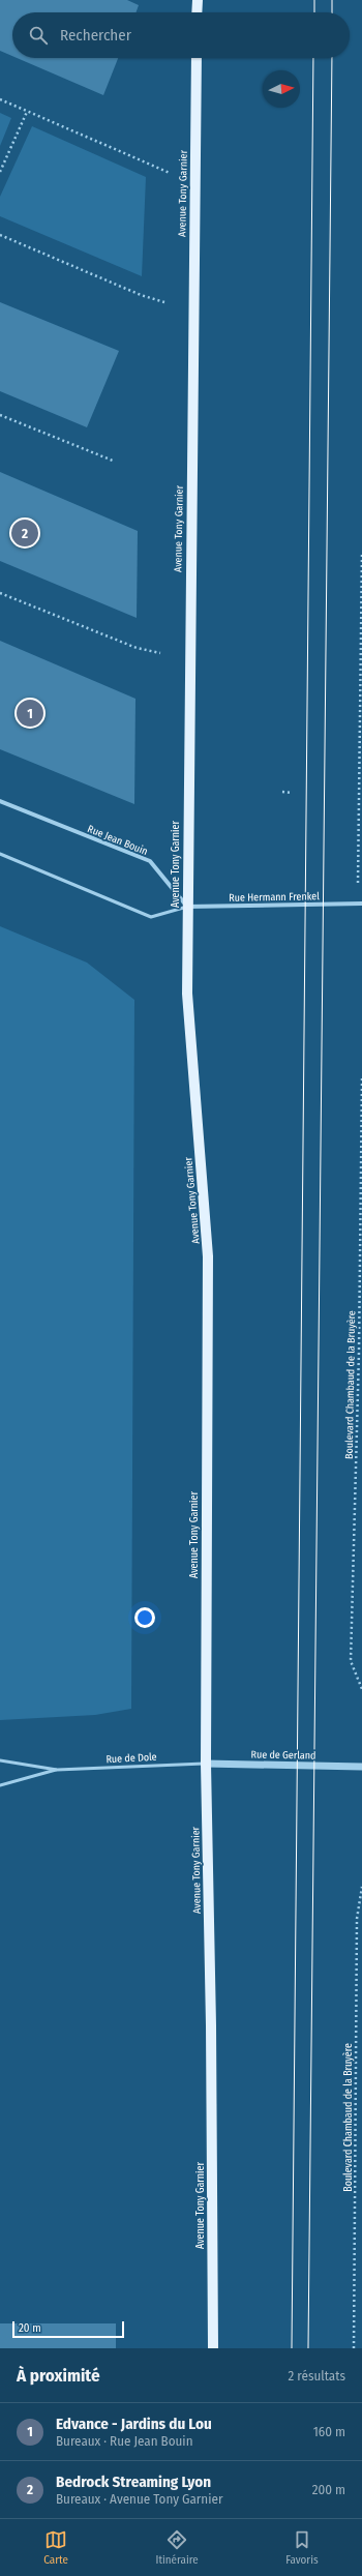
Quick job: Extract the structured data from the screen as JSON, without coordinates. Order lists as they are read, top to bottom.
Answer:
{
  "streets": {
    "main road": ["Avenue Tony Garnier"],
    "street": ["Rue Jean Bouin", "Rue Hermann Frenkel", "Rue de Gerland"],
    "lane": ["Rue de Dole"],
    "path": ["Boulevard Chambaud de la Bruyère"]
  },
  "crossings": [
    ["Avenue Tony Garnier", "Rue Jean Bouin"],
    ["Avenue Tony Garnier", "Rue Hermann Frenkel"],
    ["Avenue Tony Garnier", "Rue de Gerland"],
    ["Avenue Tony Garnier", "Rue de Dole"],
    ["Rue Jean Bouin", "Rue Hermann Frenkel"],
    ["Rue de Gerland", "Rue de Dole"]
  ],
  "scale_bar": "20 m",
  "north": "right",
  "page": {
    "search": "Rechercher",
    "pins": ["2", "1"],
    "scale": "20 m",
    "heading": ["À proximité", "2 résultats"],
    "list": [
      {
        "mark": "1",
        "name": "Edvance - Jardins du Lou",
        "note": "Bureaux · Rue Jean Bouin",
        "value": "160 m"
      },
      {
        "mark": "2",
        "name": "Bedrock Streaming Lyon",
        "note": "Bureaux · Avenue Tony Garnier",
        "value": "200 m"
      }
    ],
    "nav": ["Carte", "Itinéraire", "Favoris"]
  }
}
